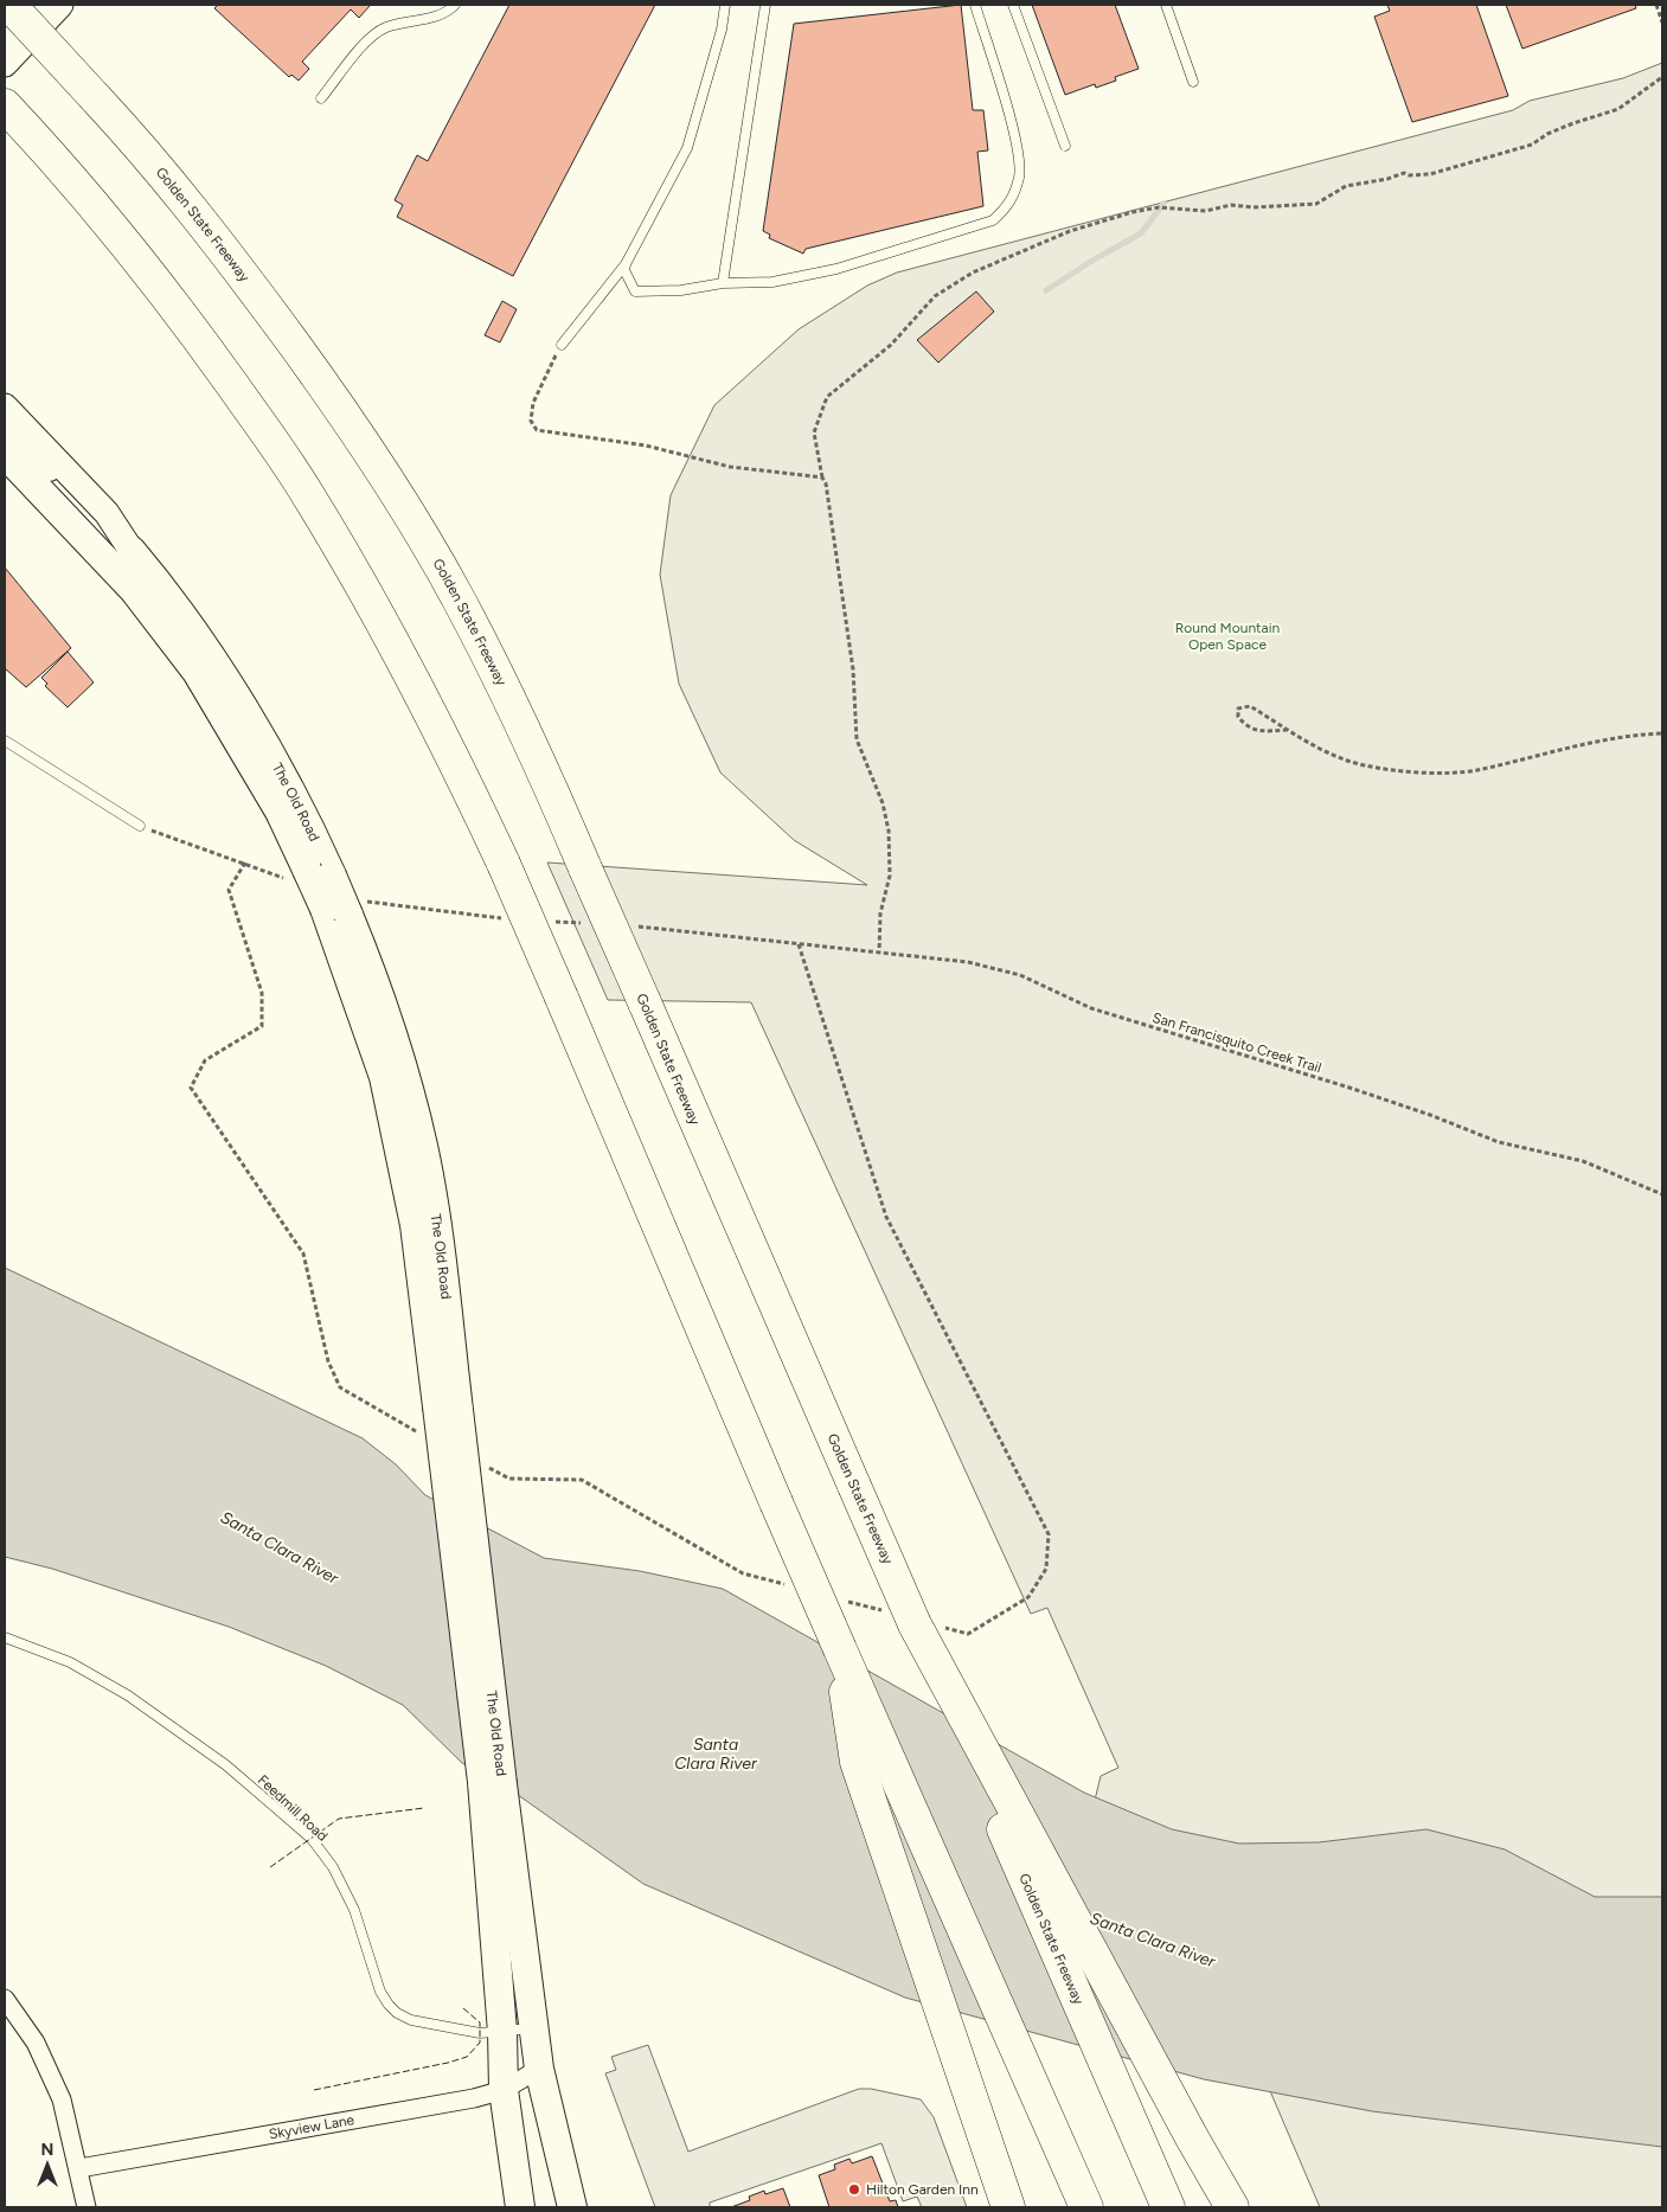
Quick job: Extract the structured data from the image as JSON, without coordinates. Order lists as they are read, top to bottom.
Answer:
{
  "streets": {
    "highway": ["Golden State Freeway"],
    "main road": ["The Old Road"],
    "street": ["Skyview Lane"],
    "lane": ["Feedmill Road"],
    "path": ["San Francisquito Creek Trail"]
  },
  "crossings": [
    ["Golden State Freeway", "San Francisquito Creek Trail"],
    ["The Old Road", "Feedmill Road"],
    ["The Old Road", "Skyview Lane"]
  ],
  "water": ["Santa Clara River"],
  "parks": ["Round Mountain Open Space"],
  "places": ["Hilton Garden Inn"],
  "north": "top"
}
